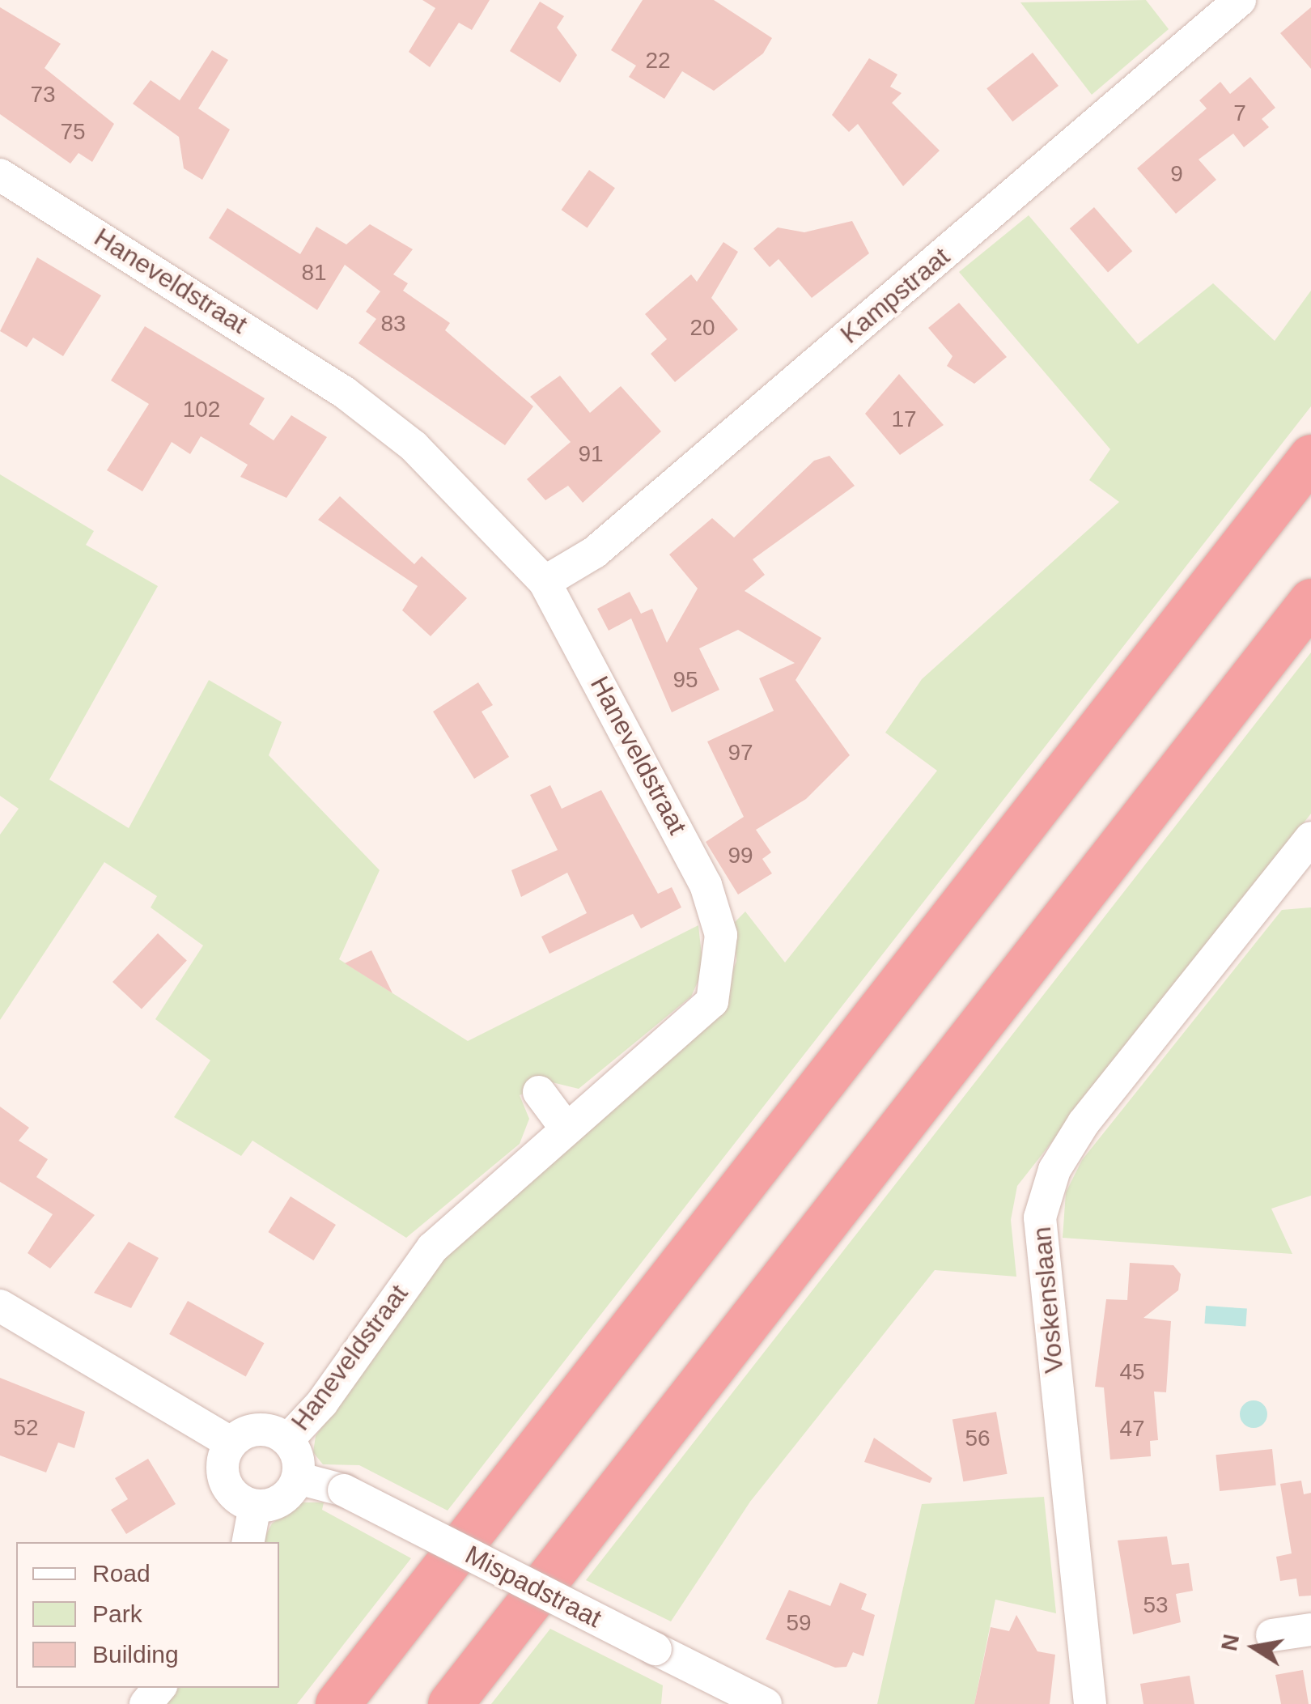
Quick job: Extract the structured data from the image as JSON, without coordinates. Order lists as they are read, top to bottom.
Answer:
{
  "streets": {
    "street": [
      "Haneveldstraat",
      "Kampstraat",
      "Voskenslaan",
      "Mispadstraat"
    ]
  },
  "crossings": [
    ["Haneveldstraat", "Kampstraat"],
    ["Haneveldstraat", "Mispadstraat"]
  ],
  "house_numbers": [
    "22",
    "73",
    "7",
    "75",
    "9",
    "81",
    "83",
    "20",
    "102",
    "17",
    "91",
    "95",
    "97",
    "99",
    "45",
    "52",
    "47",
    "56",
    "53",
    "59"
  ],
  "legend": ["Road", "Park", "Building"],
  "north": "left"
}
